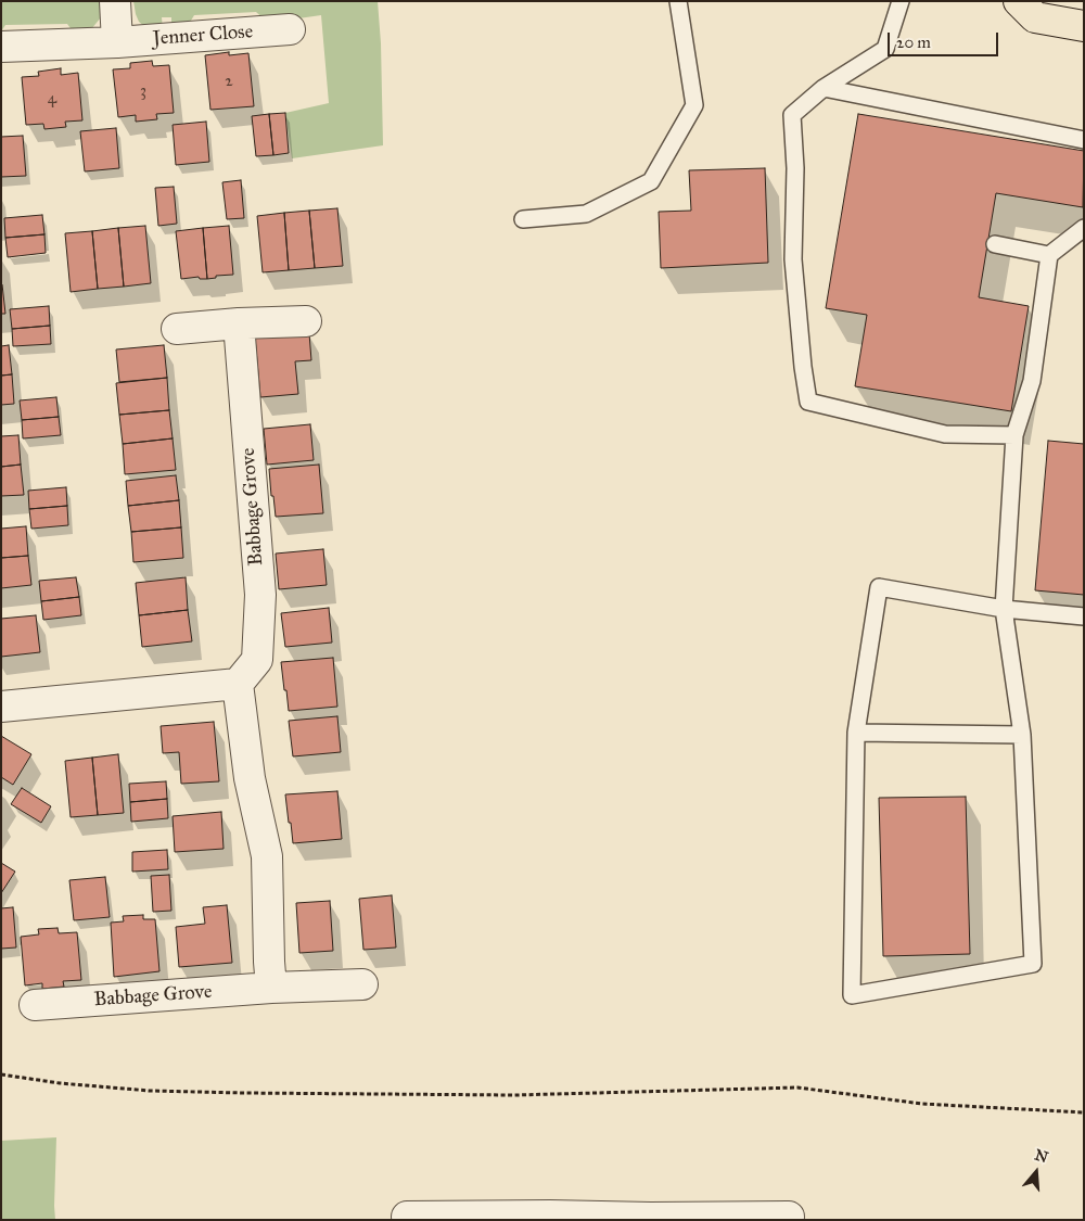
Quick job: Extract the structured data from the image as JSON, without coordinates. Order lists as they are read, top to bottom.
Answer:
{
  "streets": {
    "street": ["Jenner Close", "Babbage Grove"]
  },
  "house_numbers": ["2", "3", "4"],
  "scale_bar": "20 m",
  "north": "top"
}
